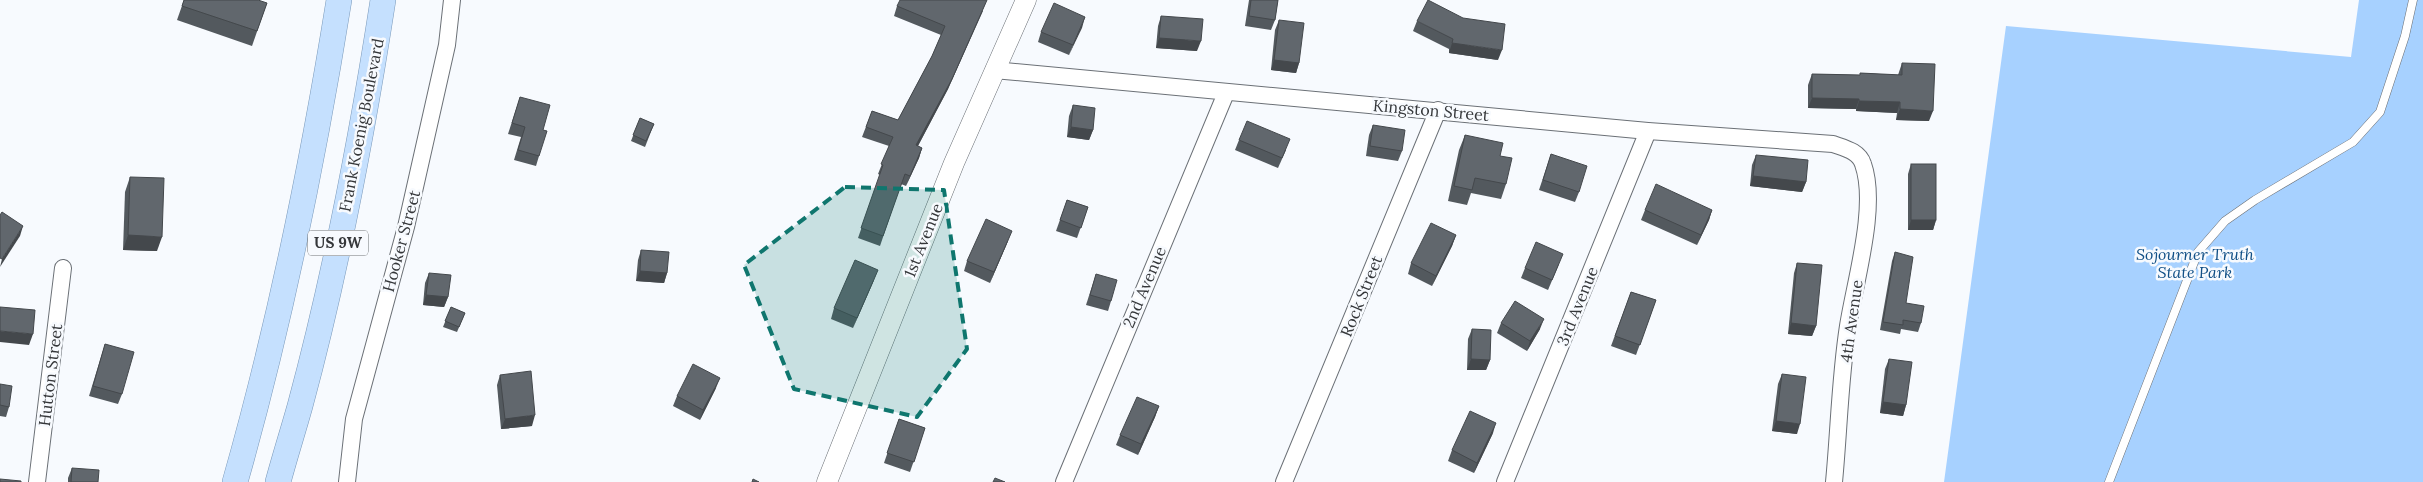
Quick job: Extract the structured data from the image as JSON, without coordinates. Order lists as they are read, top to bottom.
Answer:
{
  "streets": {
    "main road": ["Frank Koenig Boulevard", "US 9W"],
    "street": [
      "Kingston Street",
      "1st Avenue",
      "Hooker Street",
      "2nd Avenue",
      "Rock Street",
      "3rd Avenue",
      "4th Avenue",
      "Hutton Street"
    ]
  },
  "crossings": [
    ["Kingston Street", "1st Avenue"],
    ["Kingston Street", "2nd Avenue"],
    ["Kingston Street", "Rock Street"],
    ["Kingston Street", "3rd Avenue"],
    ["Kingston Street", "4th Avenue"]
  ],
  "parks": ["Sojourner Truth State Park"]
}
